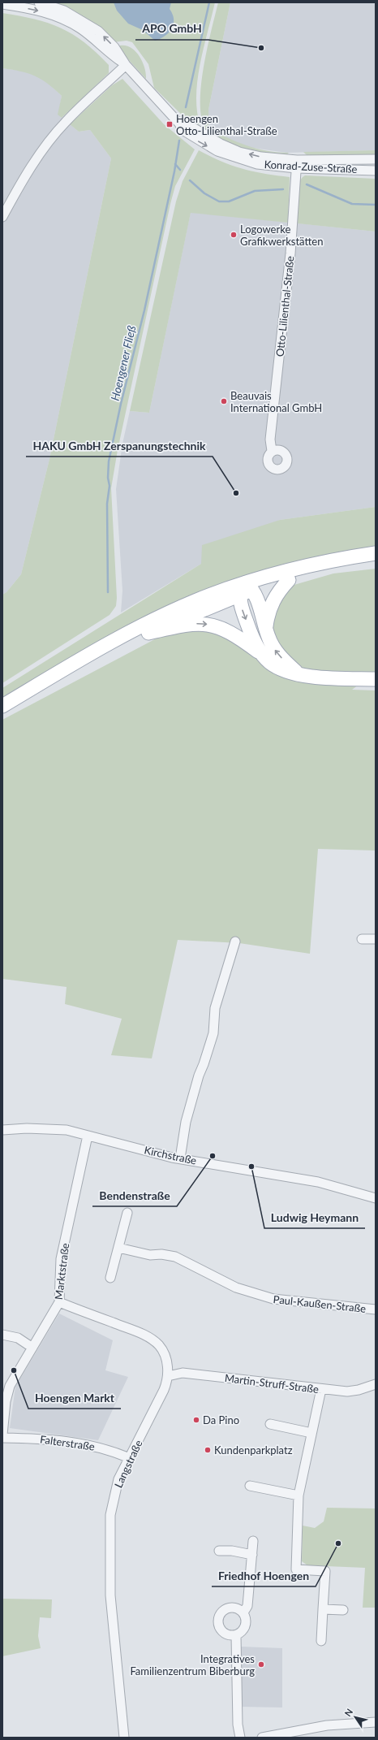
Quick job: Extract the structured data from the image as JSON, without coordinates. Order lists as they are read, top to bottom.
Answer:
{
  "streets": {
    "street": [
      "Konrad-Zuse-Straße",
      "Otto-Lilienthal-Straße",
      "Kirchstraße",
      "Marktstraße",
      "Paul-Kaußen-Straße",
      "Martin-Struff-Straße",
      "Falterstraße",
      "Langstraße"
    ]
  },
  "crossings": [
    ["Konrad-Zuse-Straße", "Otto-Lilienthal-Straße"],
    ["Kirchstraße", "Marktstraße"],
    ["Marktstraße", "Langstraße"],
    ["Martin-Struff-Straße", "Langstraße"],
    ["Falterstraße", "Langstraße"]
  ],
  "water": ["Hoengener Fließ"],
  "places": {
    "other": [
      "APO GmbH",
      "Logowerke Grafikwerkstätten",
      "Beauvais International GmbH",
      "HAKU GmbH Zerspanungstechnik",
      "Bendenstraße",
      "Ludwig Heymann",
      "Hoengen Markt",
      "Da Pino",
      "Kundenparkplatz",
      "Friedhof Hoengen",
      "Integratives Familienzentrum Biberburg"
    ],
    "transit": ["Hoengen Otto-Lilienthal-Straße"]
  },
  "north": "top left"
}
